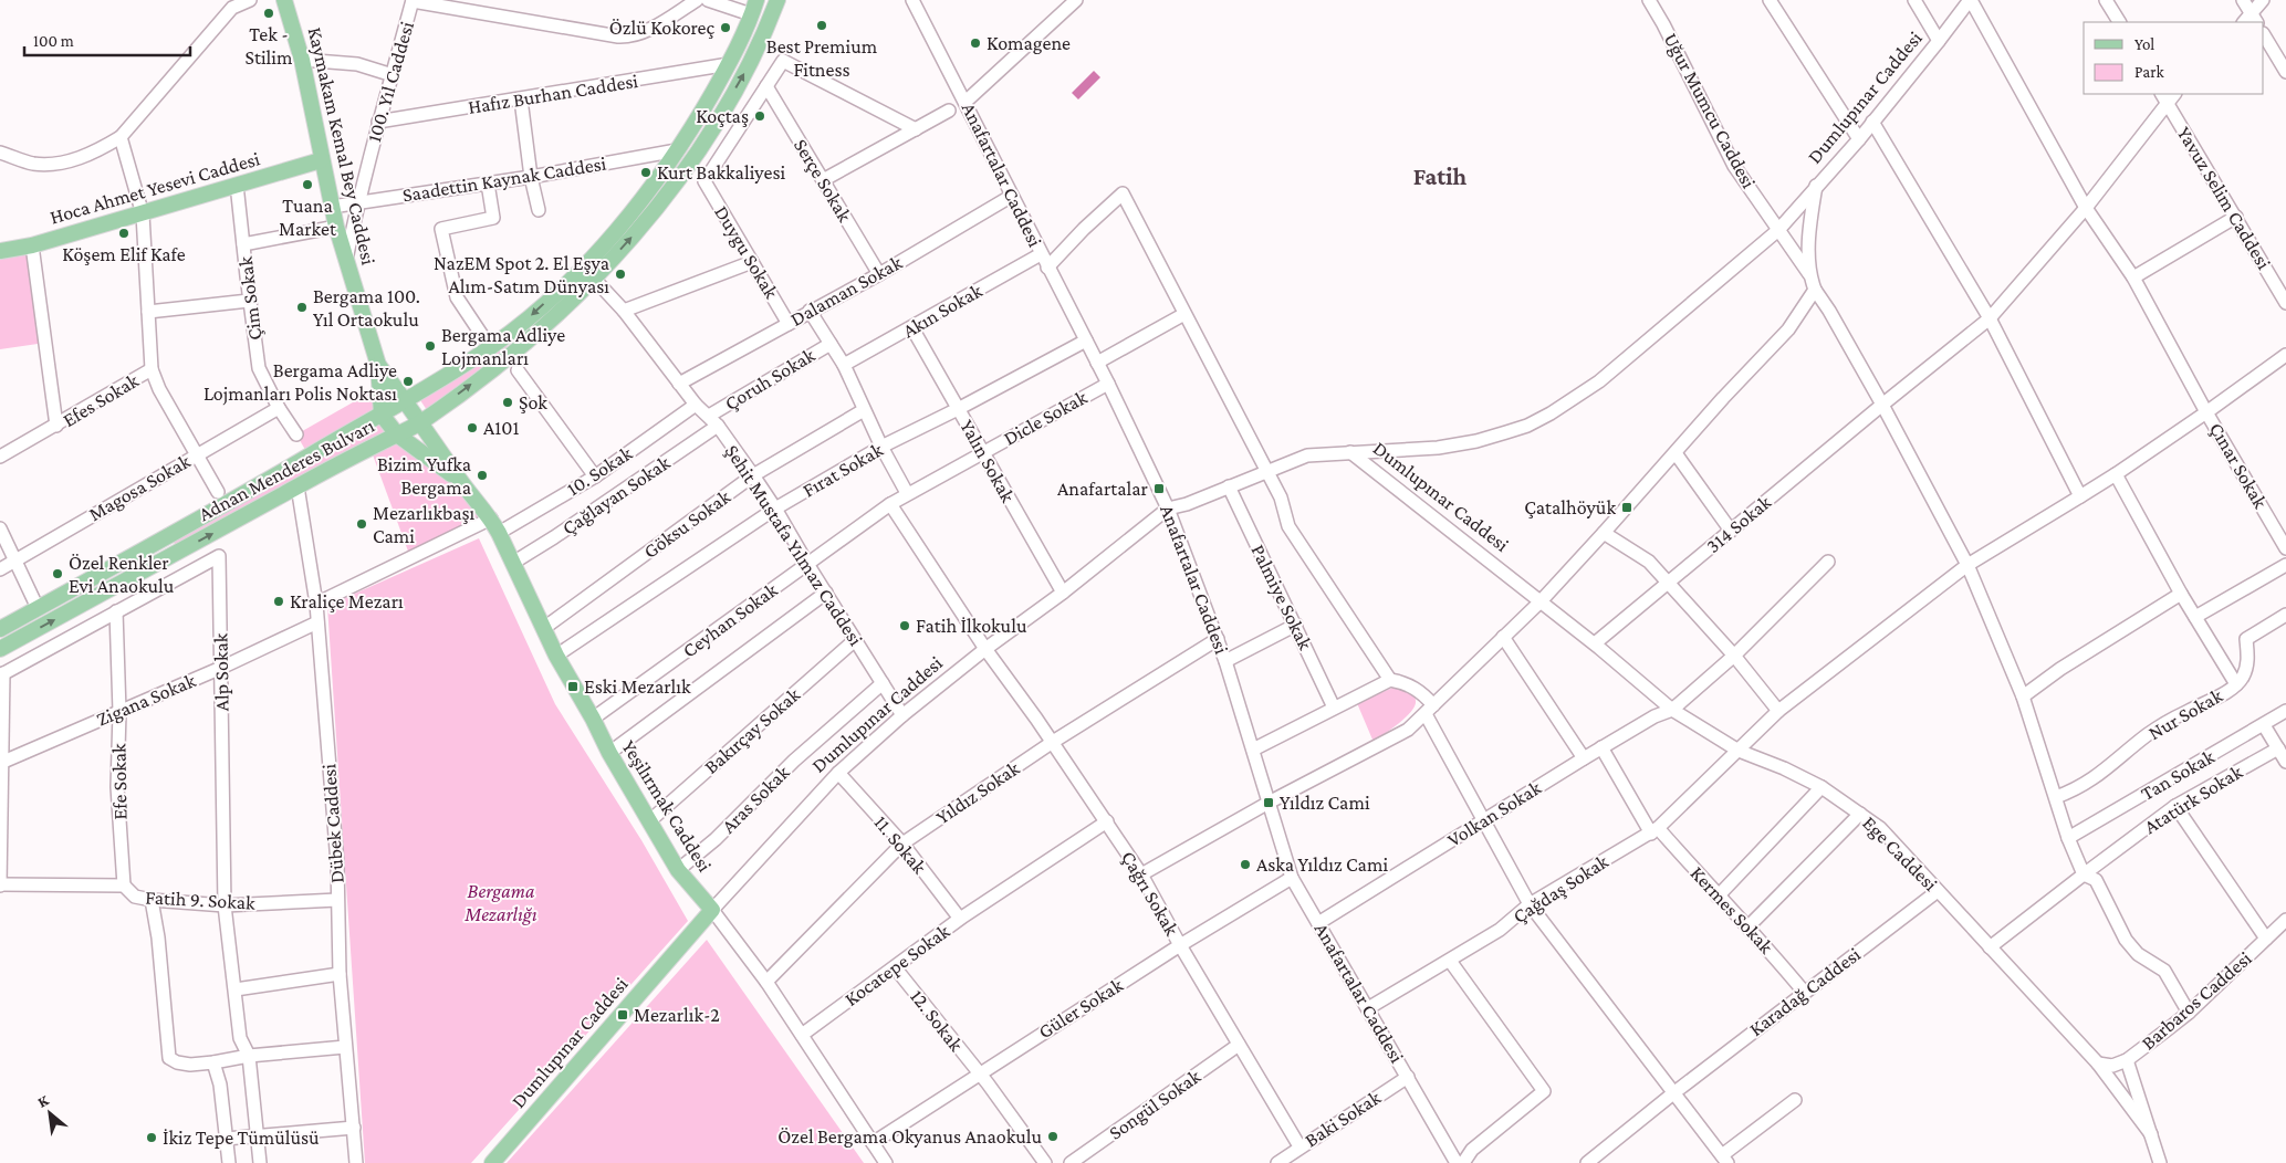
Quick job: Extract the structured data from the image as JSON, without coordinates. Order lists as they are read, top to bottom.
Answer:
{
  "streets": {
    "main road": [
      "Dumlupınar Caddesi",
      "Kaymakam Kemal Bey Caddesi",
      "Hoca Ahmet Yesevi Caddesi",
      "Adnan Menderes Bulvarı",
      "Yeşilırmak Caddesi"
    ],
    "street": [
      "100. Yıl Caddesi",
      "Hafız Burhan Caddesi",
      "Uğur Mumcu Caddesi",
      "Anafartalar Caddesi",
      "Saadettin Kaynak Caddesi",
      "Serçe Sokak",
      "Yavuz Selim Caddesi",
      "Duygu Sokak",
      "Dalaman Sokak",
      "Çim Sokak",
      "Akın Sokak",
      "Çoruh Sokak",
      "Efes Sokak",
      "Dicle Sokak",
      "Yalın Sokak",
      "Çınar Sokak",
      "Fırat Sokak",
      "10. Sokak",
      "Magosa Sokak",
      "Çağlayan Sokak",
      "Göksu Sokak",
      "314 Sokak",
      "Şehit Mustafa Yılmaz Caddesi",
      "Palmiye Sokak",
      "Ceyhan Sokak",
      "Alp Sokak",
      "Zigana Sokak",
      "Nur Sokak",
      "Bakırçay Sokak",
      "Tan Sokak",
      "Efe Sokak",
      "Yıldız Sokak",
      "Aras Sokak",
      "Atatürk Sokak",
      "Volkan Sokak",
      "Dübek Caddesi",
      "11. Sokak",
      "Ege Caddesi",
      "Çağdaş Sokak",
      "Çağrı Sokak",
      "Fatih 9. Sokak",
      "Kermes Sokak",
      "Kocatepe Sokak",
      "Karadağ Caddesi",
      "Barbaros Caddesi",
      "Güler Sokak",
      "12. Sokak",
      "Songül Sokak",
      "Baki Sokak"
    ]
  },
  "crossings": [
    ["100. Yıl Caddesi", "Hafız Burhan Caddesi"],
    ["100. Yıl Caddesi", "Kaymakam Kemal Bey Caddesi"],
    ["100. Yıl Caddesi", "Saadettin Kaynak Caddesi"],
    ["Hafız Burhan Caddesi", "Adnan Menderes Bulvarı"],
    ["Dumlupınar Caddesi", "Uğur Mumcu Caddesi"],
    ["Dumlupınar Caddesi", "Anafartalar Caddesi"],
    ["Dumlupınar Caddesi", "Yalın Sokak"],
    ["Dumlupınar Caddesi", "Çınar Sokak"],
    ["Dumlupınar Caddesi", "314 Sokak"],
    ["Dumlupınar Caddesi", "Şehit Mustafa Yılmaz Caddesi"],
    ["Dumlupınar Caddesi", "Palmiye Sokak"],
    ["Dumlupınar Caddesi", "Nur Sokak"],
    ["Dumlupınar Caddesi", "Tan Sokak"],
    ["Dumlupınar Caddesi", "Atatürk Sokak"],
    ["Dumlupınar Caddesi", "Yeşilırmak Caddesi"],
    ["Dumlupınar Caddesi", "11. Sokak"],
    ["Dumlupınar Caddesi", "Ege Caddesi"],
    ["Dumlupınar Caddesi", "Çağdaş Sokak"],
    ["Dumlupınar Caddesi", "Çağrı Sokak"],
    ["Kaymakam Kemal Bey Caddesi", "Saadettin Kaynak Caddesi"],
    ["Kaymakam Kemal Bey Caddesi", "Hoca Ahmet Yesevi Caddesi"],
    ["Kaymakam Kemal Bey Caddesi", "Adnan Menderes Bulvarı"],
    ["Kaymakam Kemal Bey Caddesi", "Yeşilırmak Caddesi"],
    ["Anafartalar Caddesi", "Dalaman Sokak"],
    ["Anafartalar Caddesi", "Akın Sokak"],
    ["Anafartalar Caddesi", "Dicle Sokak"],
    ["Anafartalar Caddesi", "Fırat Sokak"],
    ["Anafartalar Caddesi", "Yıldız Sokak"],
    ["Anafartalar Caddesi", "Volkan Sokak"],
    ["Anafartalar Caddesi", "Çağdaş Sokak"],
    ["Anafartalar Caddesi", "Güler Sokak"],
    ["Anafartalar Caddesi", "Baki Sokak"],
    ["Saadettin Kaynak Caddesi", "Adnan Menderes Bulvarı"],
    ["Serçe Sokak", "Duygu Sokak"],
    ["Serçe Sokak", "Dalaman Sokak"],
    ["Hoca Ahmet Yesevi Caddesi", "Çim Sokak"],
    ["Hoca Ahmet Yesevi Caddesi", "Efes Sokak"],
    ["Yavuz Selim Caddesi", "314 Sokak"],
    ["Duygu Sokak", "Dalaman Sokak"],
    ["Dalaman Sokak", "Şehit Mustafa Yılmaz Caddesi"],
    ["Çim Sokak", "Magosa Sokak"],
    ["Akın Sokak", "Yalın Sokak"],
    ["Çoruh Sokak", "Şehit Mustafa Yılmaz Caddesi"],
    ["Dicle Sokak", "Yalın Sokak"],
    ["Dicle Sokak", "Ceyhan Sokak"],
    ["Yalın Sokak", "Fırat Sokak"],
    ["Yalın Sokak", "Ceyhan Sokak"],
    ["Çınar Sokak", "314 Sokak"],
    ["Çınar Sokak", "Çağdaş Sokak"],
    ["Adnan Menderes Bulvarı", "Şehit Mustafa Yılmaz Caddesi"],
    ["Adnan Menderes Bulvarı", "Yeşilırmak Caddesi"],
    ["Adnan Menderes Bulvarı", "Dübek Caddesi"],
    ["Fırat Sokak", "Şehit Mustafa Yılmaz Caddesi"],
    ["Fırat Sokak", "Yeşilırmak Caddesi"],
    ["10. Sokak", "Şehit Mustafa Yılmaz Caddesi"],
    ["10. Sokak", "Yeşilırmak Caddesi"],
    ["Çağlayan Sokak", "Şehit Mustafa Yılmaz Caddesi"],
    ["Çağlayan Sokak", "Yeşilırmak Caddesi"],
    ["Göksu Sokak", "Şehit Mustafa Yılmaz Caddesi"],
    ["Göksu Sokak", "Yeşilırmak Caddesi"],
    ["314 Sokak", "Ege Caddesi"],
    ["Şehit Mustafa Yılmaz Caddesi", "Ceyhan Sokak"],
    ["Şehit Mustafa Yılmaz Caddesi", "Bakırçay Sokak"],
    ["Şehit Mustafa Yılmaz Caddesi", "Aras Sokak"],
    ["Ceyhan Sokak", "Yeşilırmak Caddesi"],
    ["Ceyhan Sokak", "Çağrı Sokak"],
    ["Alp Sokak", "Zigana Sokak"],
    ["Alp Sokak", "Efe Sokak"],
    ["Alp Sokak", "Fatih 9. Sokak"],
    ["Zigana Sokak", "Efe Sokak"],
    ["Zigana Sokak", "Dübek Caddesi"],
    ["Bakırçay Sokak", "Yeşilırmak Caddesi"],
    ["Efe Sokak", "Fatih 9. Sokak"],
    ["Yıldız Sokak", "Yeşilırmak Caddesi"],
    ["Yıldız Sokak", "11. Sokak"],
    ["Yıldız Sokak", "Çağrı Sokak"],
    ["Aras Sokak", "Yeşilırmak Caddesi"],
    ["Atatürk Sokak", "Ege Caddesi"],
    ["Yeşilırmak Caddesi", "Kocatepe Sokak"],
    ["Yeşilırmak Caddesi", "Güler Sokak"],
    ["Volkan Sokak", "Ege Caddesi"],
    ["Volkan Sokak", "Kermes Sokak"],
    ["Dübek Caddesi", "Fatih 9. Sokak"],
    ["11. Sokak", "Kocatepe Sokak"],
    ["Ege Caddesi", "Çağdaş Sokak"],
    ["Ege Caddesi", "Karadağ Caddesi"],
    ["Ege Caddesi", "Barbaros Caddesi"],
    ["Çağdaş Sokak", "Kermes Sokak"],
    ["Çağrı Sokak", "Kocatepe Sokak"],
    ["Çağrı Sokak", "Güler Sokak"],
    ["Çağrı Sokak", "Songül Sokak"],
    ["Çağrı Sokak", "Baki Sokak"],
    ["Kermes Sokak", "Karadağ Caddesi"],
    ["Kocatepe Sokak", "12. Sokak"],
    ["Güler Sokak", "12. Sokak"]
  ],
  "districts": ["Fatih"],
  "parks": ["Bergama Mezarlığı"],
  "places": {
    "other": [
      "Tek - Stilim",
      "Best Premium Fitness",
      "Özlü Kokoreç",
      "Komagene",
      "Koçtaş",
      "Kurt Bakkaliyesi",
      "Tuana Market",
      "Köşem Elif Kafe",
      "NazEM Spot 2. El Eşya Alım-Satım Dünyası",
      "Bergama 100. Yıl Ortaokulu",
      "Bergama Adliye Lojmanları",
      "Bergama Adliye Lojmanları Polis Noktası",
      "Şok",
      "A101",
      "Bizim Yufka Bergama",
      "Mezarlıkbaşı Cami",
      "Özel Renkler Evi Anaokulu",
      "Kraliçe Mezarı",
      "Fatih İlkokulu",
      "Aska Yıldız Cami",
      "Özel Bergama Okyanus Anaokulu",
      "İkiz Tepe Tümülüsü"
    ],
    "transit": [
      "Anafartalar",
      "Çatalhöyük",
      "Eski Mezarlık",
      "Yıldız Cami",
      "Mezarlık-2"
    ]
  },
  "legend": ["Yol", "Park"],
  "scale_bar": "100 m",
  "north": "top left"
}
